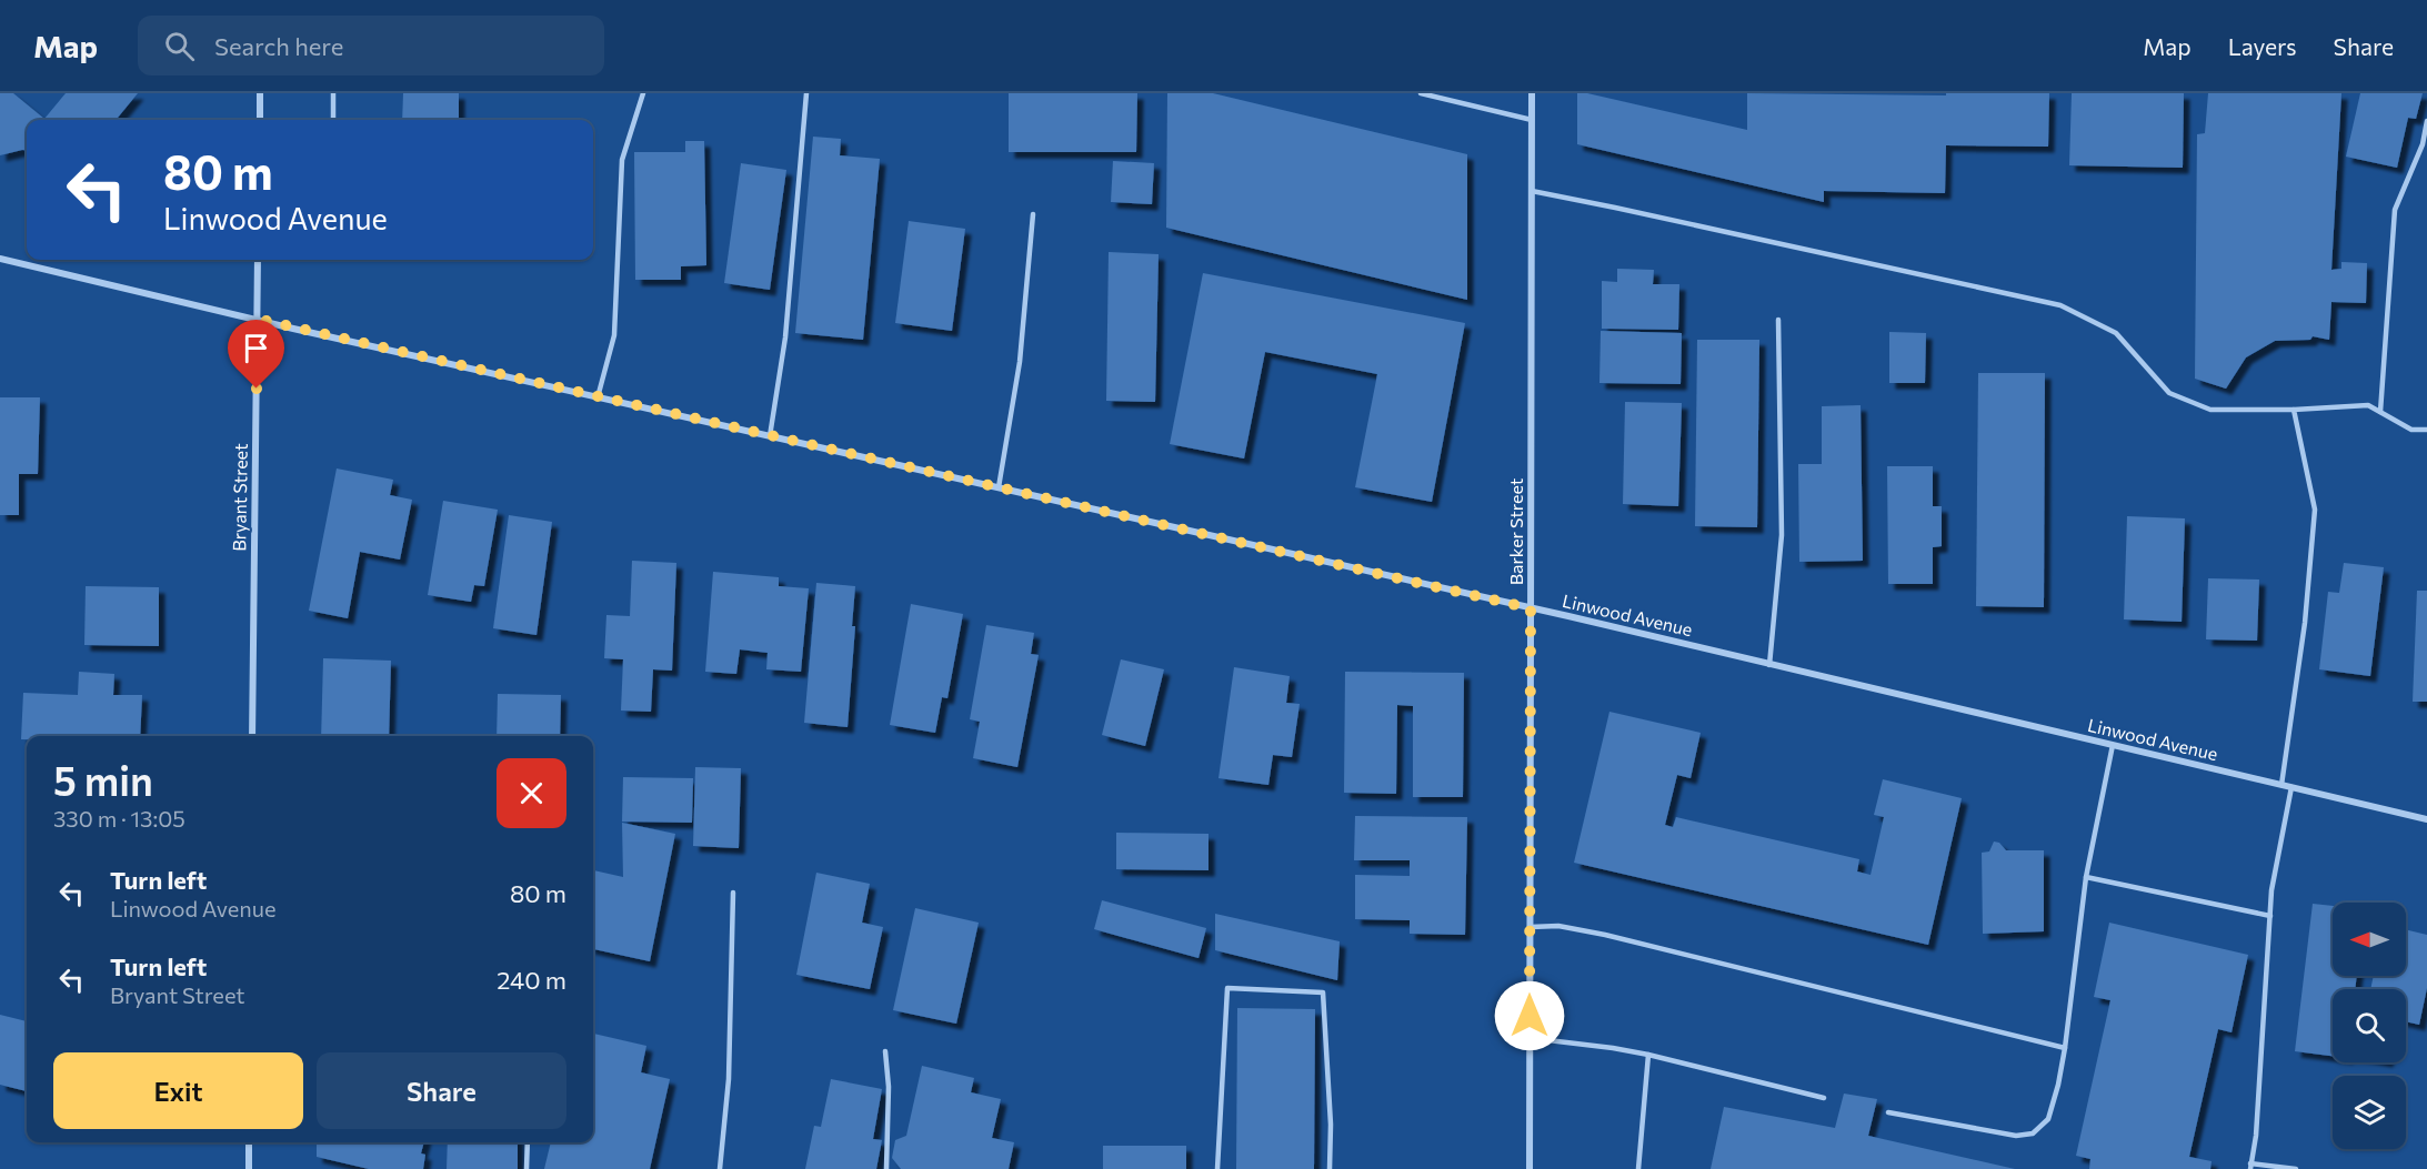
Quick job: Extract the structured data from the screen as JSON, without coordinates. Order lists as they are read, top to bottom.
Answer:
{
  "streets": {
    "street": ["Bryant Street", "Barker Street", "Linwood Avenue"]
  },
  "crossings": [
    ["Bryant Street", "Linwood Avenue"],
    ["Barker Street", "Linwood Avenue"]
  ],
  "north": "left",
  "page": {
    "header": "Map",
    "search": "Search here",
    "nav": ["Map", "Layers", "Share"],
    "turn": ["80 m", "Linwood Avenue"],
    "heading": ["5 min", "330 m · 13:05"],
    "list": [
      {
        "name": "Turn left",
        "note": "Linwood Avenue",
        "value": "80 m"
      },
      {
        "name": "Turn left",
        "note": "Bryant Street",
        "value": "240 m"
      }
    ],
    "buttons": ["Exit", "Share"]
  }
}
